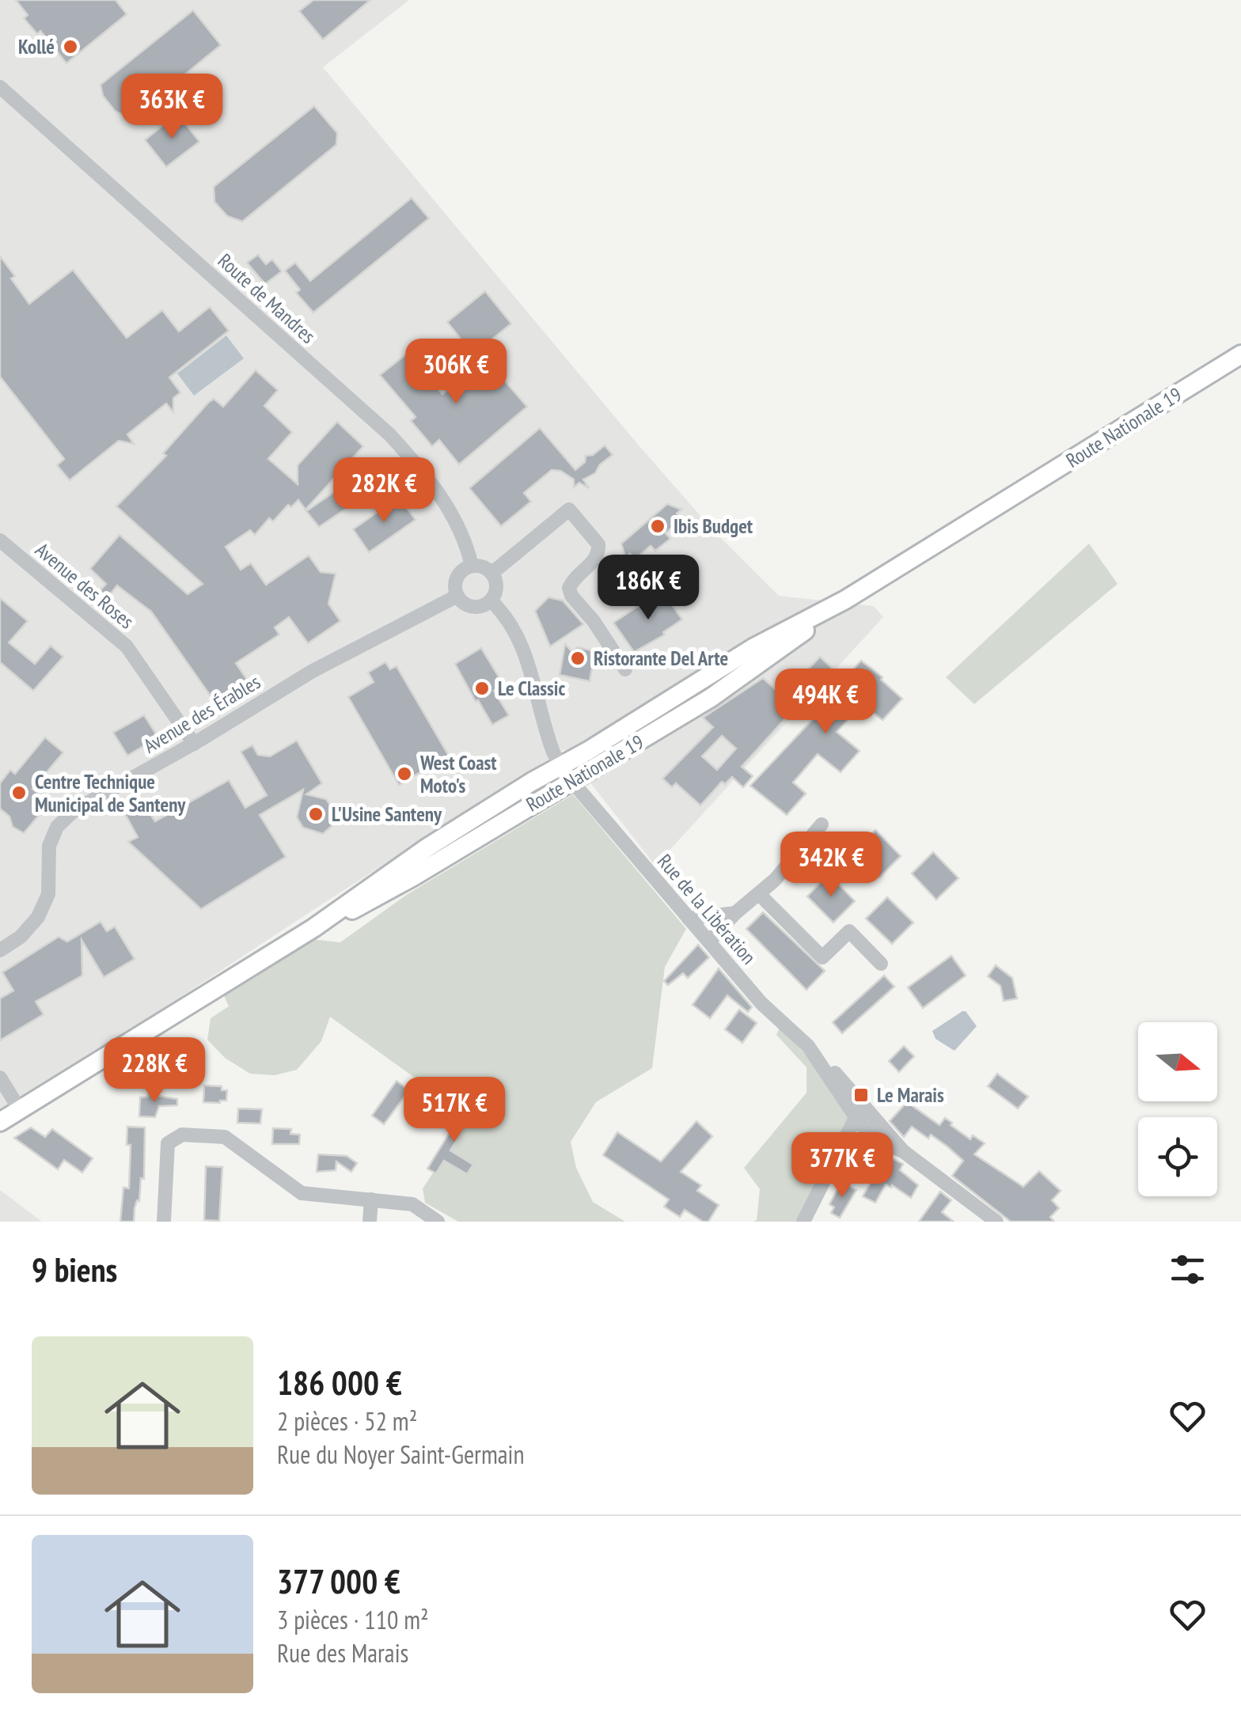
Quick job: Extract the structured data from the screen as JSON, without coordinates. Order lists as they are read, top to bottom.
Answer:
{
  "streets": {
    "main road": ["Route Nationale 19"],
    "street": [
      "Route de Mandres",
      "Avenue des Roses",
      "Avenue des Érables",
      "Rue de la Libération"
    ]
  },
  "crossings": [
    ["Route de Mandres", "Avenue des Érables"],
    ["Route Nationale 19", "Rue de la Libération"],
    ["Avenue des Roses", "Avenue des Érables"]
  ],
  "places": {
    "other": [
      "Kollé",
      "Ibis Budget",
      "Ristorante Del Arte",
      "Le Classic",
      "West Coast Moto's",
      "Centre Technique Municipal de Santeny",
      "L'Usine Santeny"
    ],
    "transit": ["Le Marais"]
  },
  "north": "right",
  "page": {
    "price": [
      "363K €",
      "306K €",
      "282K €",
      "186K €",
      "494K €",
      "342K €",
      "228K €",
      "517K €",
      "377K €"
    ],
    "heading": "9 biens",
    "list": [
      {
        "name": "186 000 €",
        "note": "2 pièces · 52 m² · Rue du Noyer Saint-Germain"
      },
      {
        "name": "377 000 €",
        "note": "3 pièces · 110 m² · Rue des Marais"
      }
    ]
  }
}
